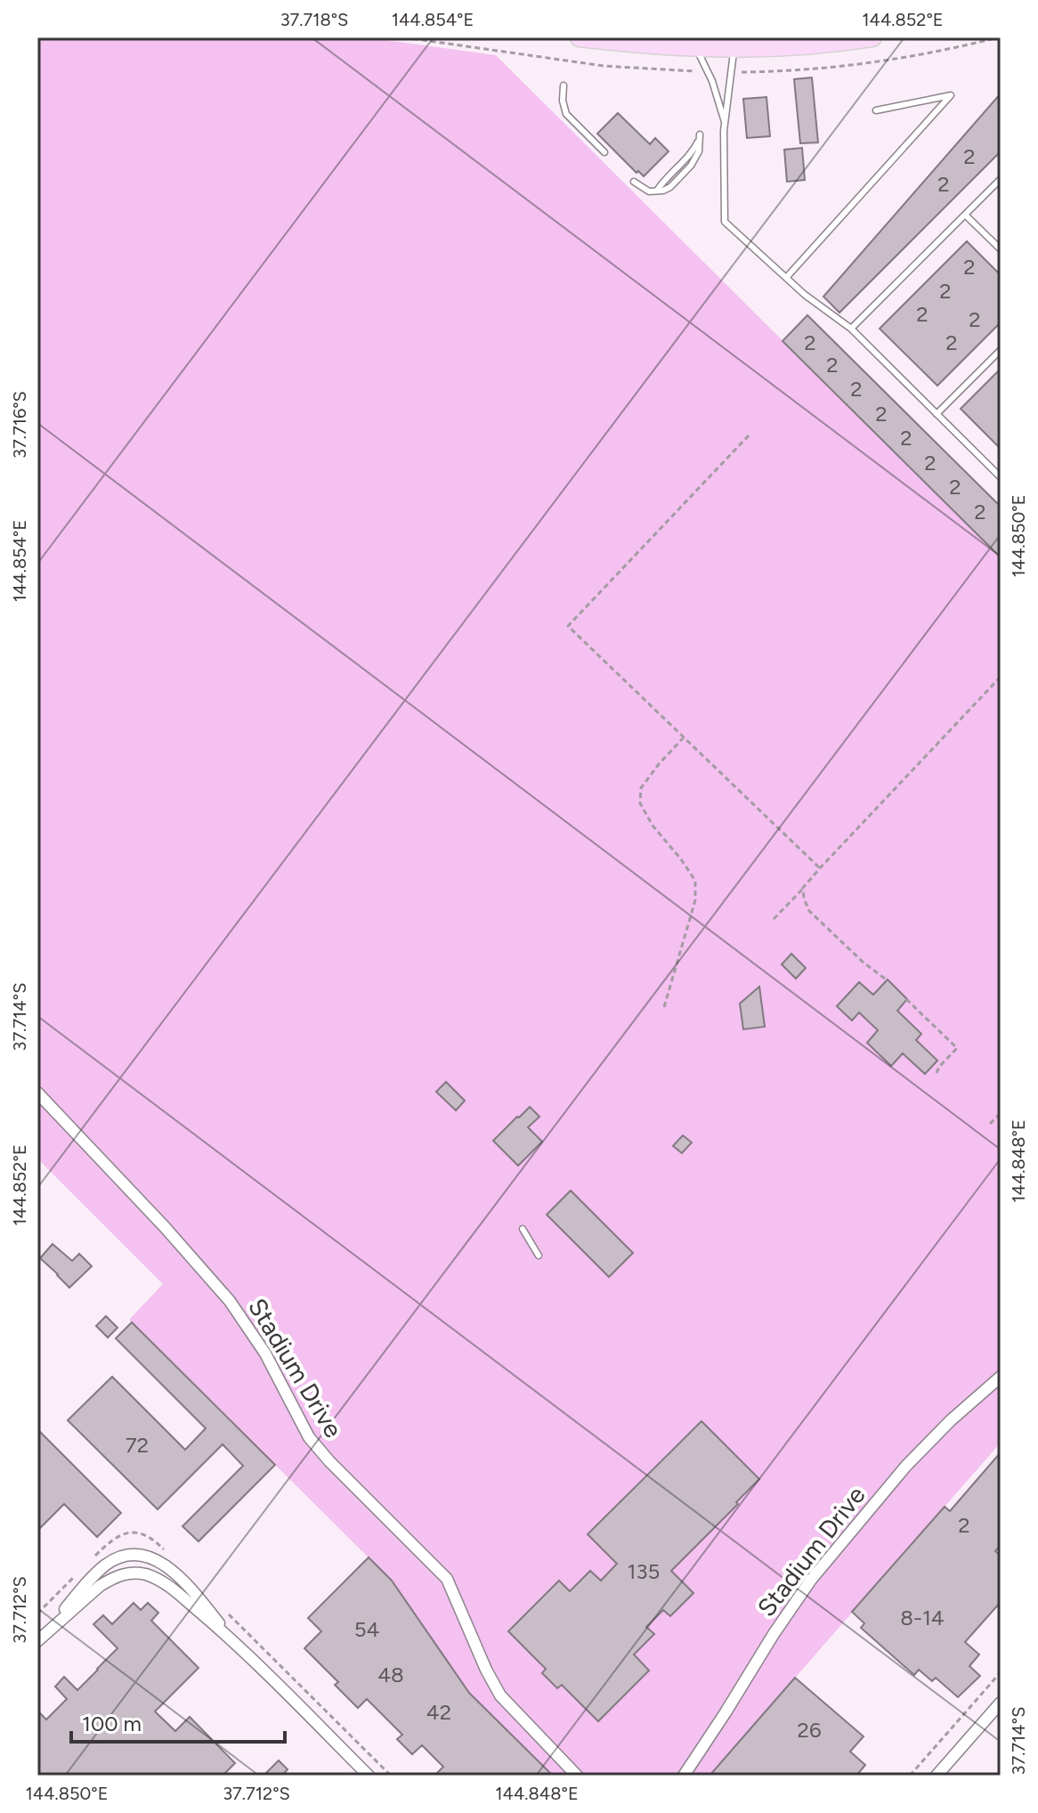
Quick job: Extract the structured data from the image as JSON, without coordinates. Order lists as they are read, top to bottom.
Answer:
{
  "streets": {
    "street": ["Stadium Drive"]
  },
  "house_numbers": [
    "2",
    "2",
    "2",
    "2",
    "2",
    "2",
    "2",
    "2",
    "2",
    "2",
    "2",
    "2",
    "2",
    "2",
    "2",
    "72",
    "2",
    "135",
    "8-14",
    "54",
    "48",
    "42",
    "26"
  ],
  "scale_bar": "100 m",
  "coordinates": [
    "37.718°S",
    "144.854°E",
    "144.852°E",
    "37.716°S",
    "144.850°E",
    "37.714°S",
    "144.848°E",
    "37.712°S"
  ]
}
